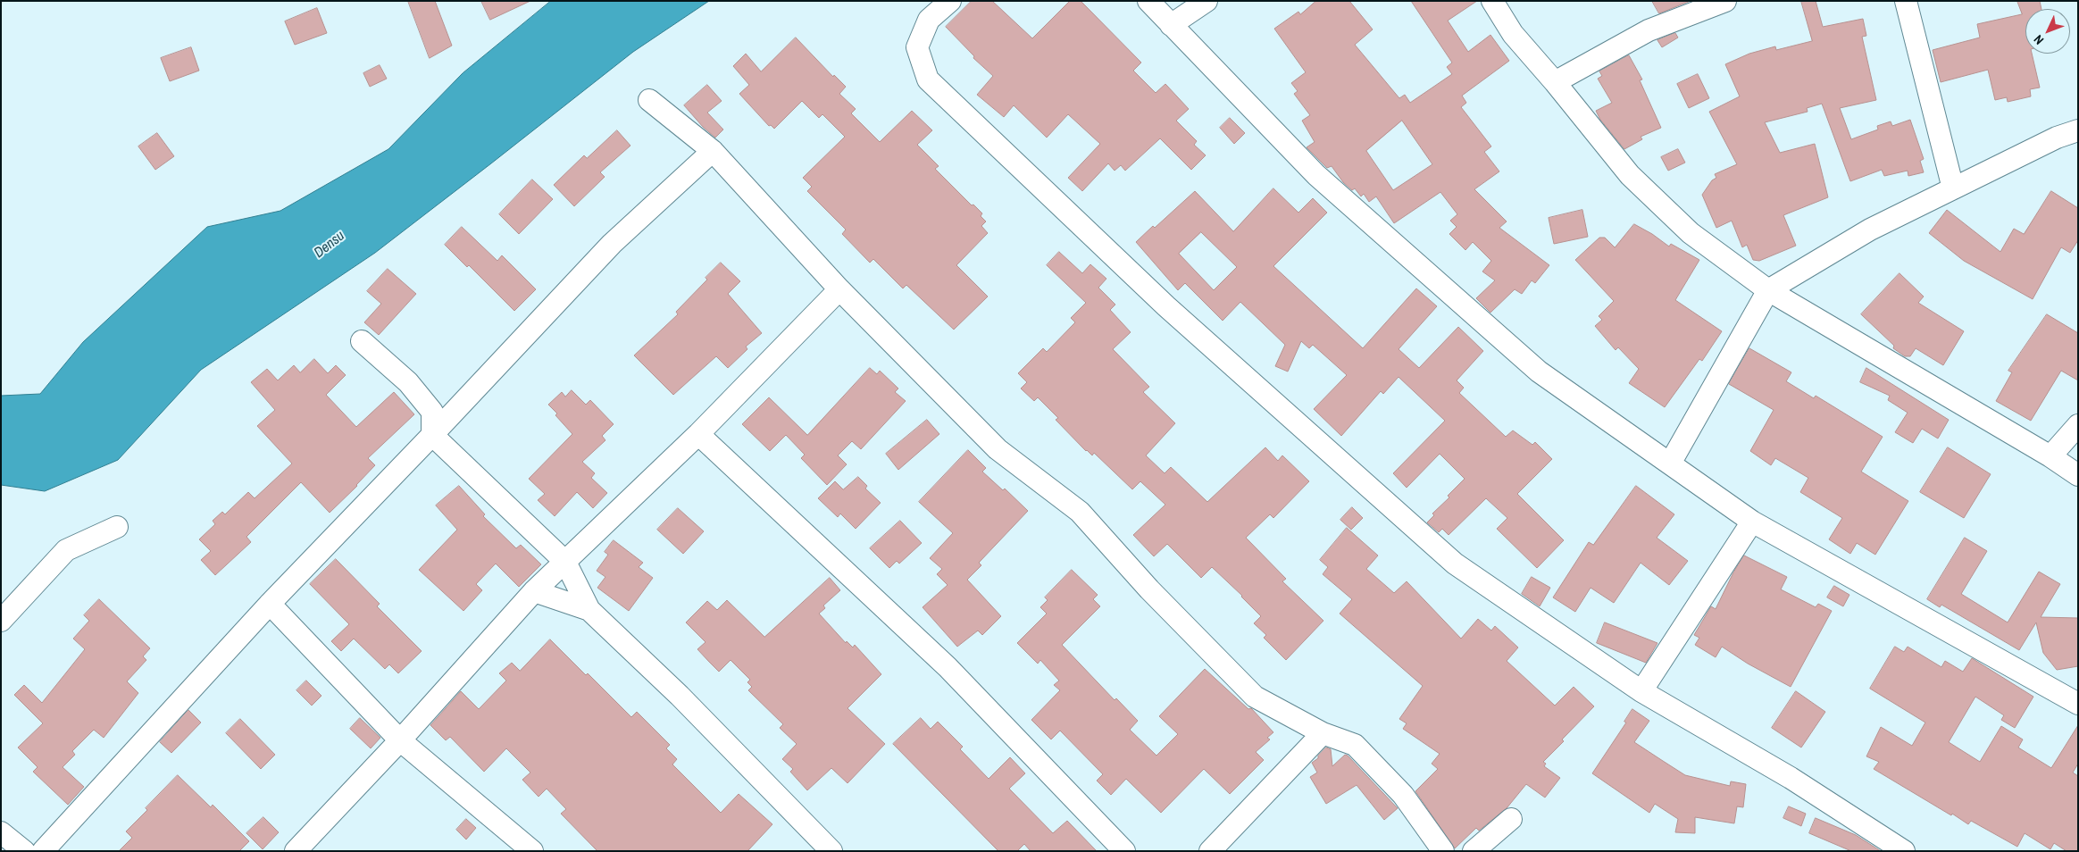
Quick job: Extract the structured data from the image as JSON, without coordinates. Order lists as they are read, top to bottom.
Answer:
{
  "water": ["Densu"],
  "north": "bottom left"
}
